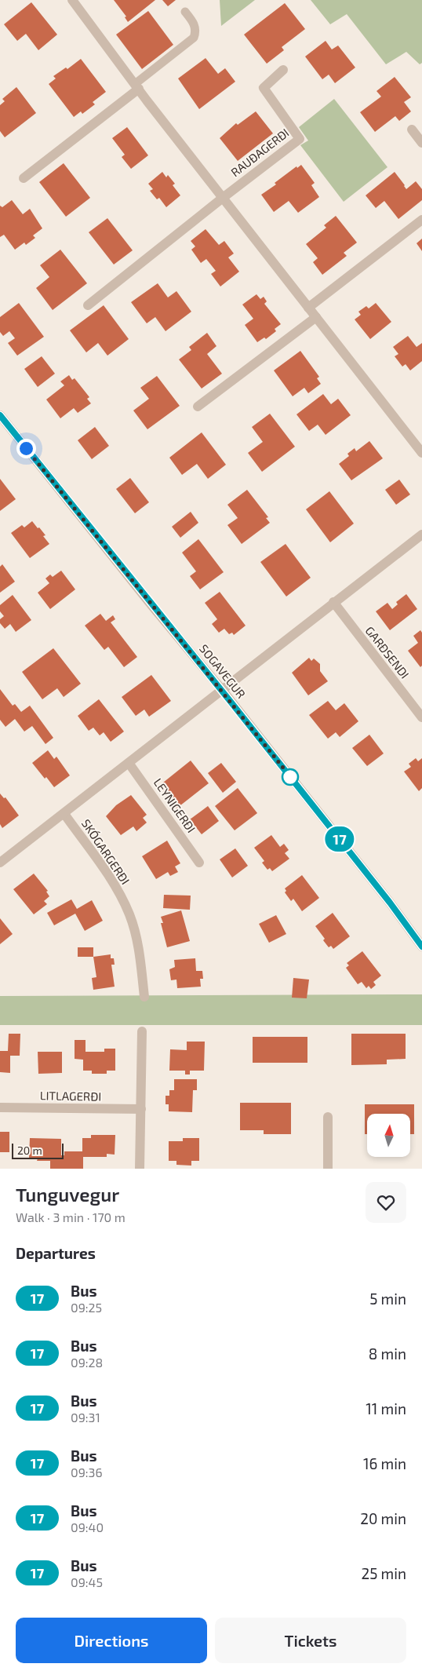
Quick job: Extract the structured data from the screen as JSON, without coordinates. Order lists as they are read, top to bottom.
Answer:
{
  "streets": {
    "street": [
      "RAUÐAGERÐI",
      "GARÐSENDI",
      "SOGAVEGUR",
      "LEYNIGERÐI",
      "SKÓGARGERÐI",
      "LITLAGERÐI"
    ]
  },
  "lines": ["bus line 17"],
  "scale_bar": "20 m",
  "north": "top",
  "page": {
    "on_map": "17",
    "scale": "20 m",
    "heading": [
      ["Tunguvegur", "Walk · 3 min · 170 m"],
      "Departures"
    ],
    "list": [
      {
        "mark": "17",
        "name": "Bus",
        "note": "09:25",
        "value": "5 min"
      },
      {
        "mark": "17",
        "name": "Bus",
        "note": "09:28",
        "value": "8 min"
      },
      {
        "mark": "17",
        "name": "Bus",
        "note": "09:31",
        "value": "11 min"
      },
      {
        "mark": "17",
        "name": "Bus",
        "note": "09:36",
        "value": "16 min"
      },
      {
        "mark": "17",
        "name": "Bus",
        "note": "09:40",
        "value": "20 min"
      },
      {
        "mark": "17",
        "name": "Bus",
        "note": "09:45",
        "value": "25 min"
      }
    ],
    "buttons": ["Directions", "Tickets"]
  }
}
